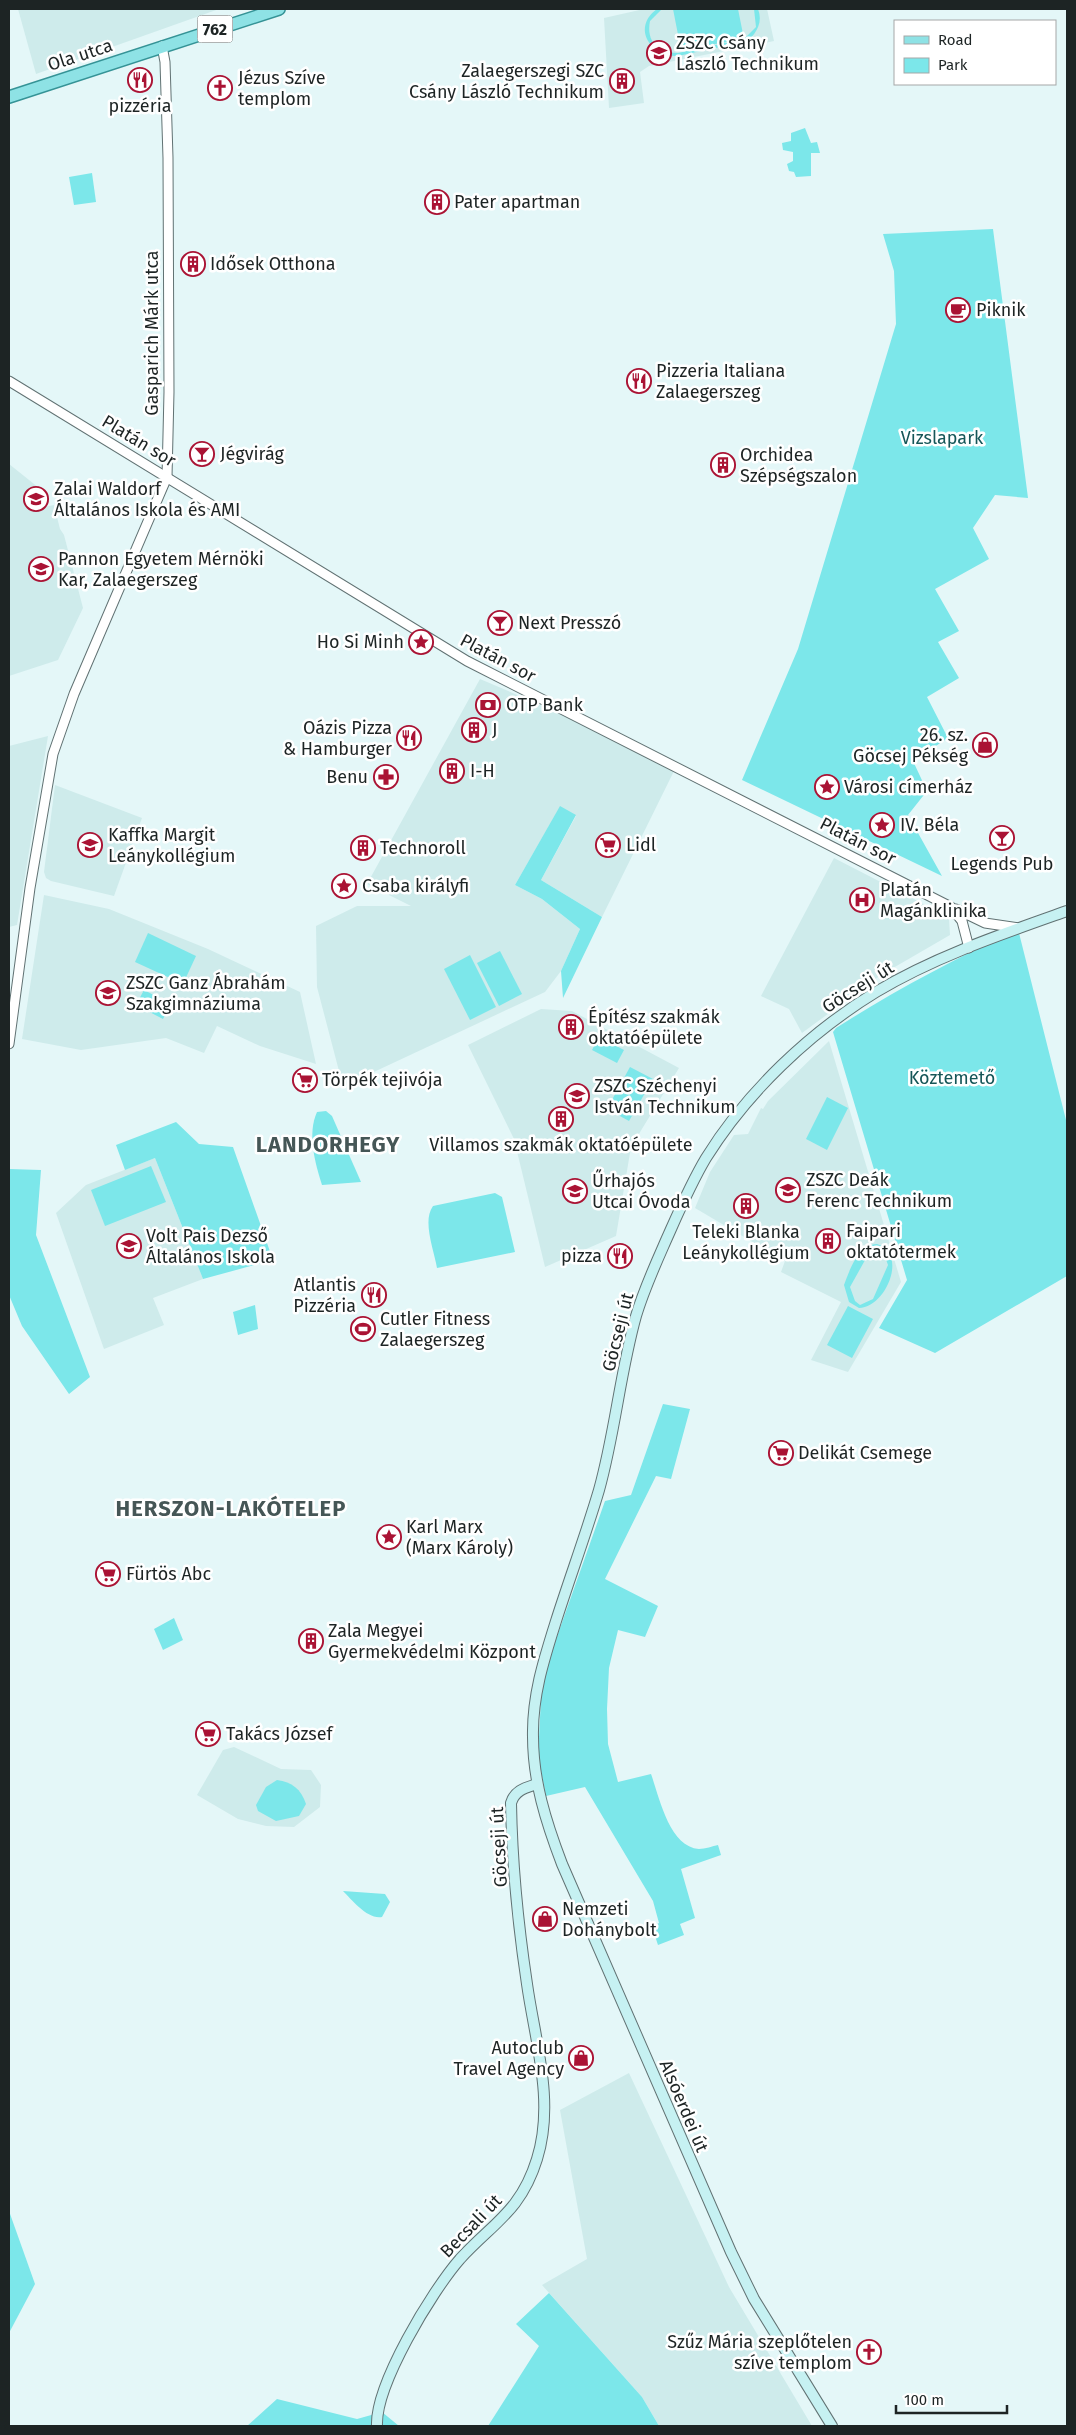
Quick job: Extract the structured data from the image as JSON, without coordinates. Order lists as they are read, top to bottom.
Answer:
{
  "streets": {
    "main road": [
      "762",
      "Ola utca",
      "Göcseji út",
      "Alsóerdei út",
      "Becsali út"
    ],
    "street": ["Gasparich Márk utca", "Platán sor"]
  },
  "crossings": [
    ["762", "Ola utca"],
    ["762", "Gasparich Márk utca"],
    ["Ola utca", "Gasparich Márk utca"],
    ["Gasparich Márk utca", "Platán sor"],
    ["Platán sor", "Göcseji út"],
    ["Göcseji út", "Alsóerdei út"],
    ["Göcseji út", "Becsali út"]
  ],
  "districts": ["LANDORHEGY", "HERSZON-LAKÓTELEP"],
  "parks": ["Vizslapark", "Köztemető"],
  "places": {
    "school or university": [
      "ZSZC Csány László Technikum",
      "Zalai Waldorf Általános Iskola és AMI",
      "Pannon Egyetem Mérnöki Kar, Zalaegerszeg",
      "Kaffka Margit Leánykollégium",
      "ZSZC Ganz Ábrahám Szakgimnáziuma",
      "ZSZC Széchenyi István Technikum",
      "ZSZC Deák Ferenc Technikum",
      "Űrhajós Utcai Óvoda",
      "Volt Pais Dezső Általános Iskola"
    ],
    "restaurant": [
      "pizzéria",
      "Pizzeria Italiana Zalaegerszeg",
      "Oázis Pizza & Hamburger",
      "pizza",
      "Atlantis Pizzéria"
    ],
    "building": [
      "Zalaegerszegi SZC Csány László Technikum",
      "Pater apartman",
      "Idősek Otthona",
      "Orchidea Szépségszalon",
      "J",
      "I-H",
      "Technoroll",
      "Építész szakmák oktatóépülete",
      "Villamos szakmák oktatóépülete",
      "Teleki Blanka Leánykollégium",
      "Faipari oktatótermek",
      "Zala Megyei Gyermekvédelmi Központ"
    ],
    "church": ["Jézus Szíve templom", "Szűz Mária szeplőtelen szíve templom"],
    "cafe": ["Piknik"],
    "bar": ["Jégvirág", "Next Presszó", "Legends Pub"],
    "place": [
      "Ho Si Minh",
      "Városi címerház",
      "IV. Béla",
      "Csaba királyfi",
      "Karl Marx (Marx Károly)"
    ],
    "bank": ["OTP Bank"],
    "shop": ["26. sz. Göcsej Pékség", "Nemzeti Dohánybolt", "Autoclub Travel Agency"],
    "pharmacy": ["Benu"],
    "supermarket": [
      "Lidl",
      "Törpék tejivója",
      "Delikát Csemege",
      "Fürtös Abc",
      "Takács József"
    ],
    "hospital": ["Platán Magánklinika"],
    "sports": ["Cutler Fitness Zalaegerszeg"]
  },
  "legend": ["Road", "Park"],
  "scale_bar": "100 m"
}
